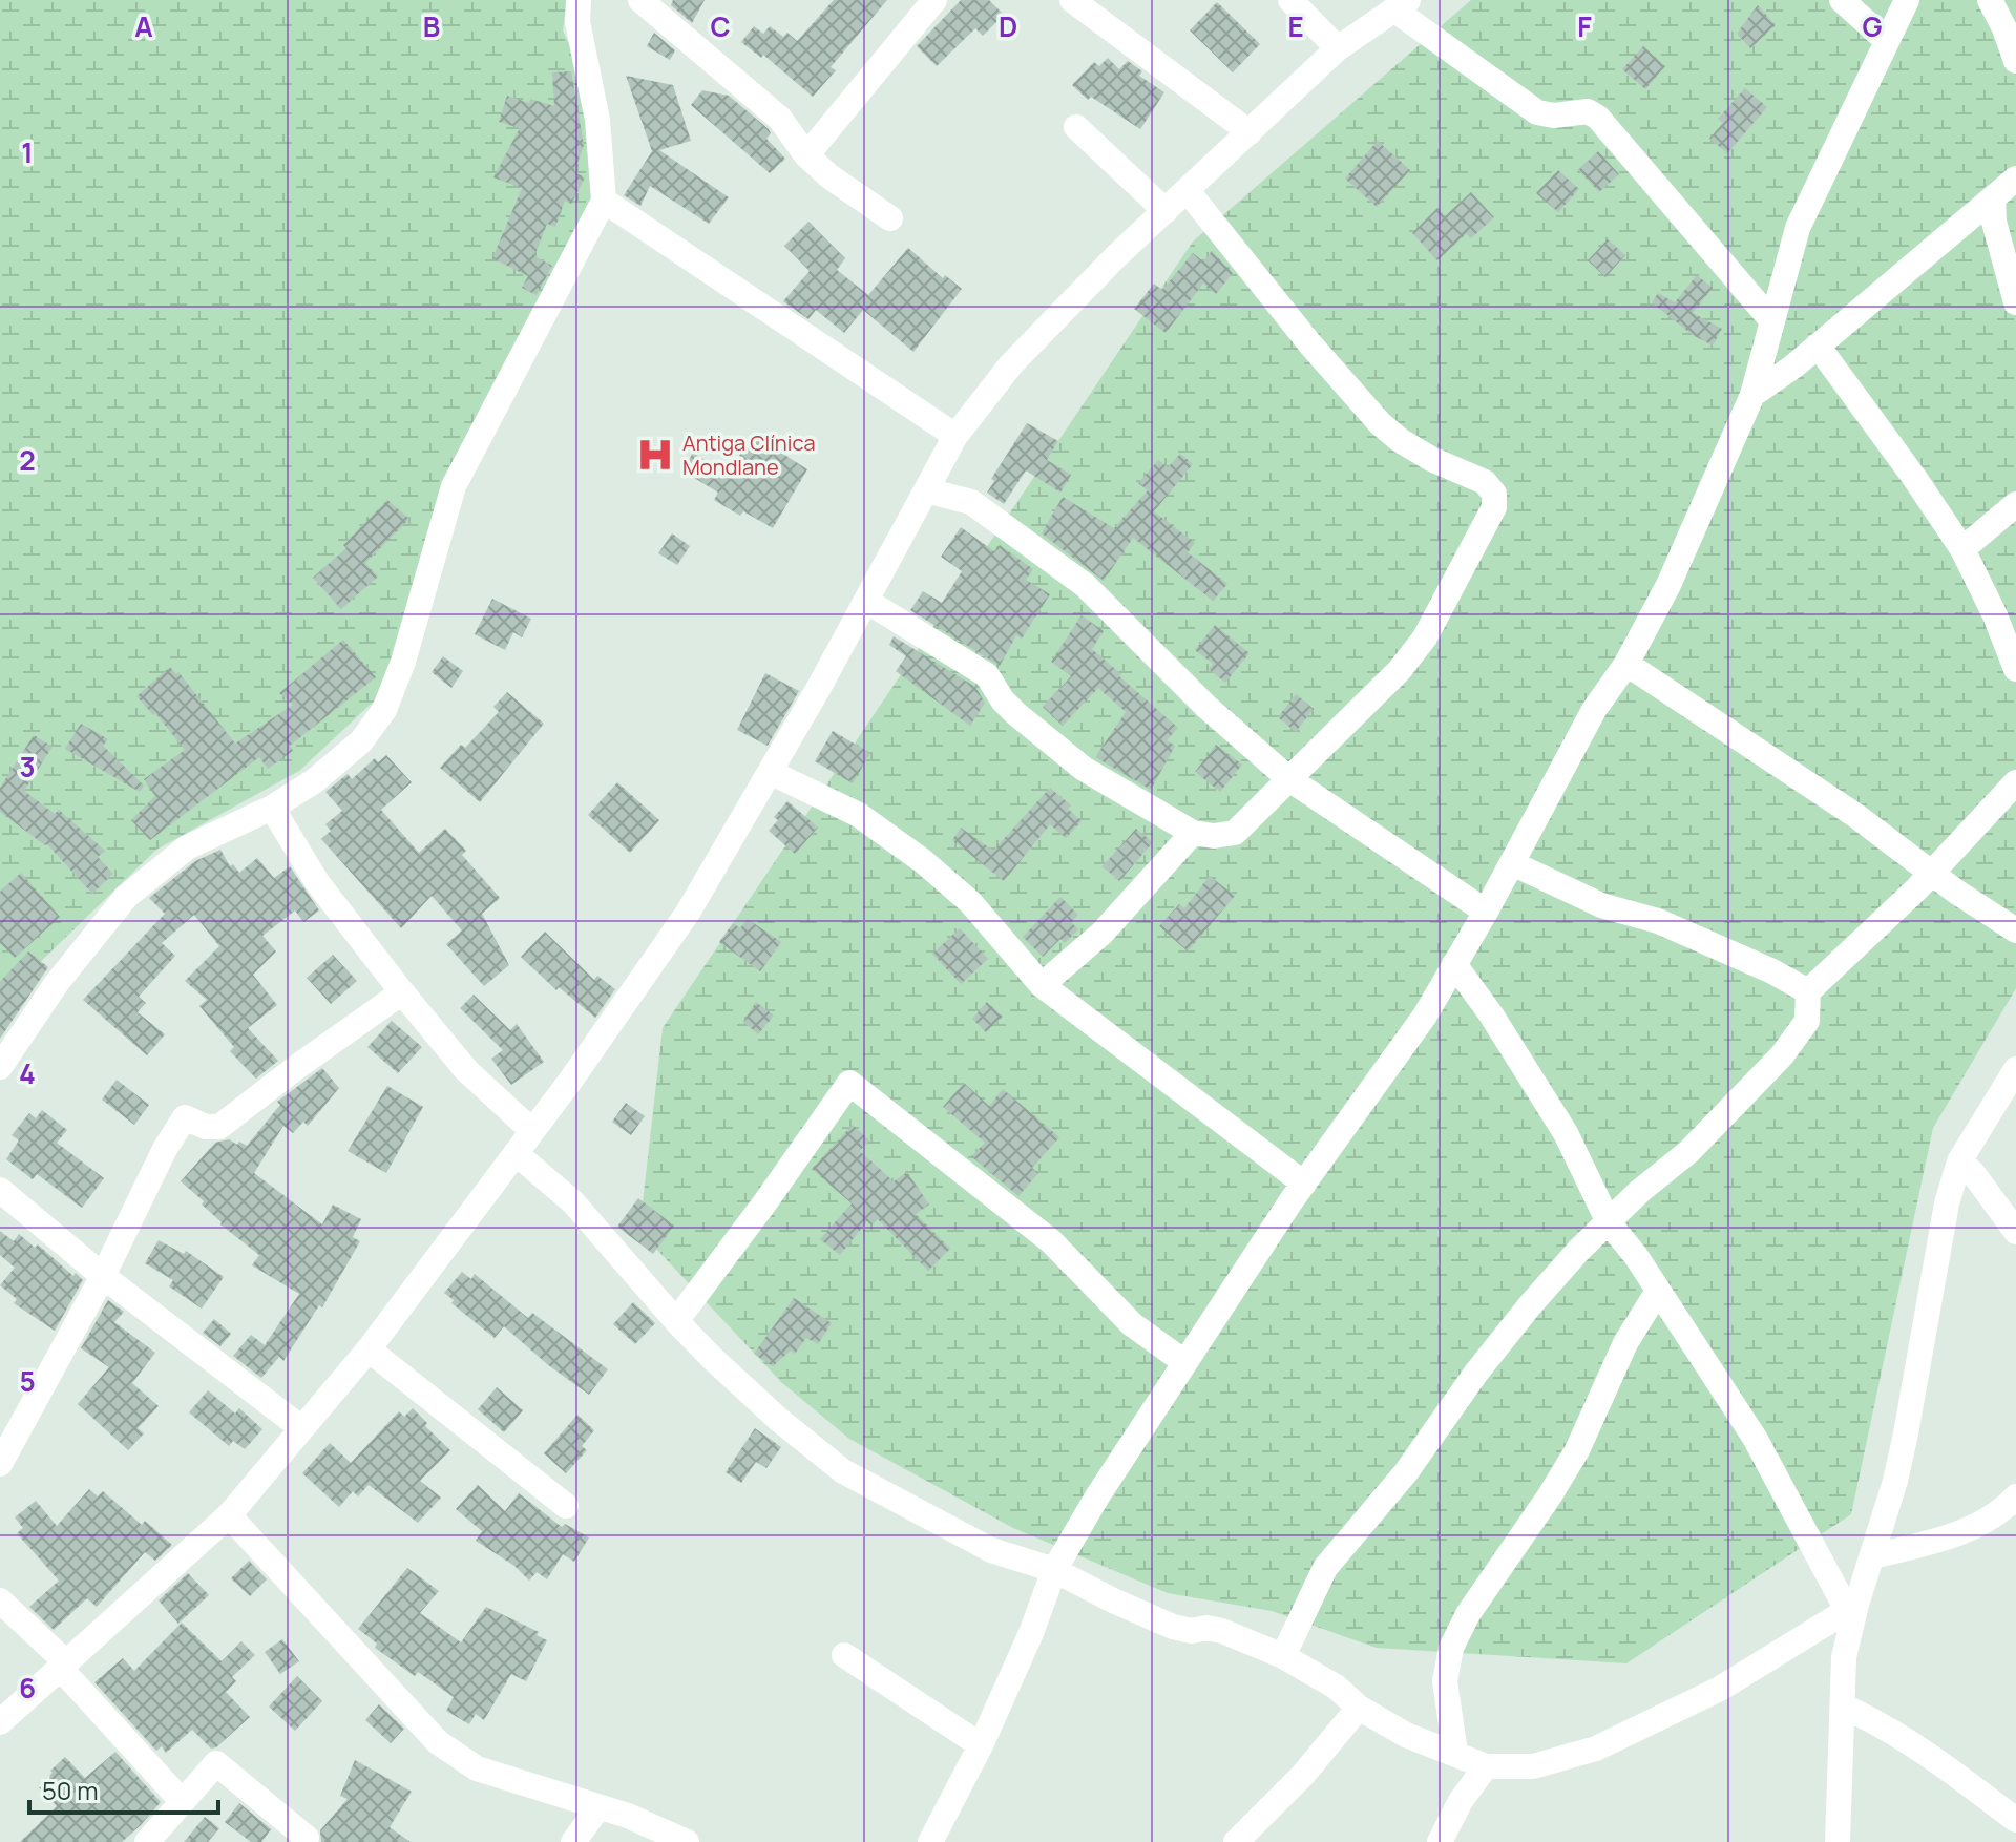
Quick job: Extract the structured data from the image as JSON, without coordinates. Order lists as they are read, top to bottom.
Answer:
{
  "places": {
    "hospital": ["Antiga Clínica Mondlane"]
  },
  "scale_bar": "50 m",
  "grid": {
    "columns": [
      "A",
      "B",
      "C",
      "D",
      "E",
      "F",
      "G"
    ],
    "rows": [
      "1",
      "2",
      "3",
      "4",
      "5",
      "6"
    ]
  }
}
